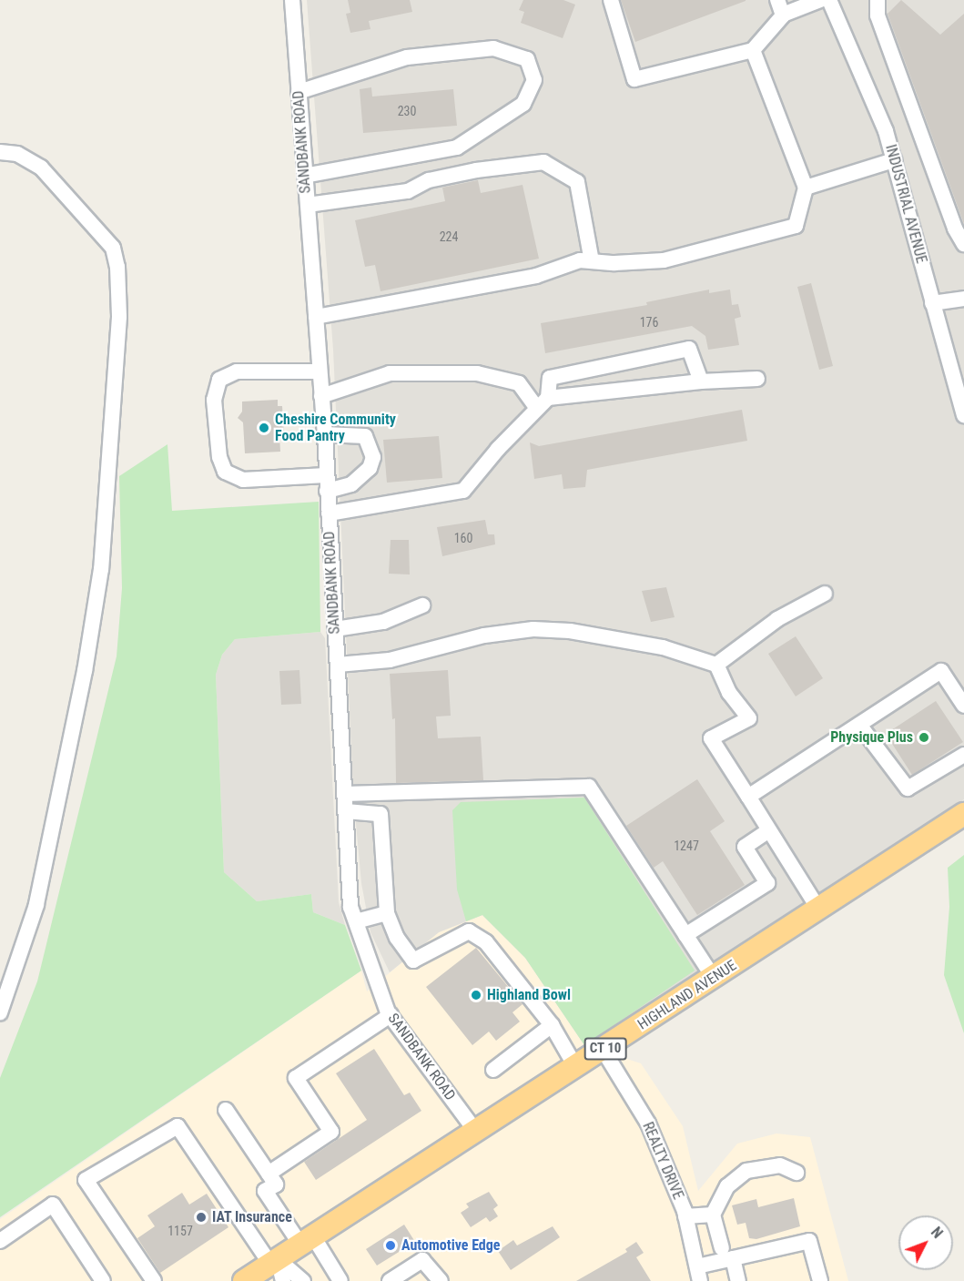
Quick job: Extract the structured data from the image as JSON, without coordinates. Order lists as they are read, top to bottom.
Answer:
{
  "streets": {
    "highway": ["HIGHLAND AVENUE", "CT 10"],
    "street": ["SANDBANK ROAD", "INDUSTRIAL AVENUE", "REALTY DRIVE"]
  },
  "crossings": [
    ["SANDBANK ROAD", "HIGHLAND AVENUE"],
    ["HIGHLAND AVENUE", "REALTY DRIVE"]
  ],
  "places": [
    "Cheshire Community Food Pantry",
    "Physique Plus",
    "Highland Bowl",
    "IAT Insurance",
    "Automotive Edge"
  ],
  "house_numbers": [
    "230",
    "224",
    "176",
    "160",
    "1247",
    "1157"
  ],
  "north": "top right"
}
